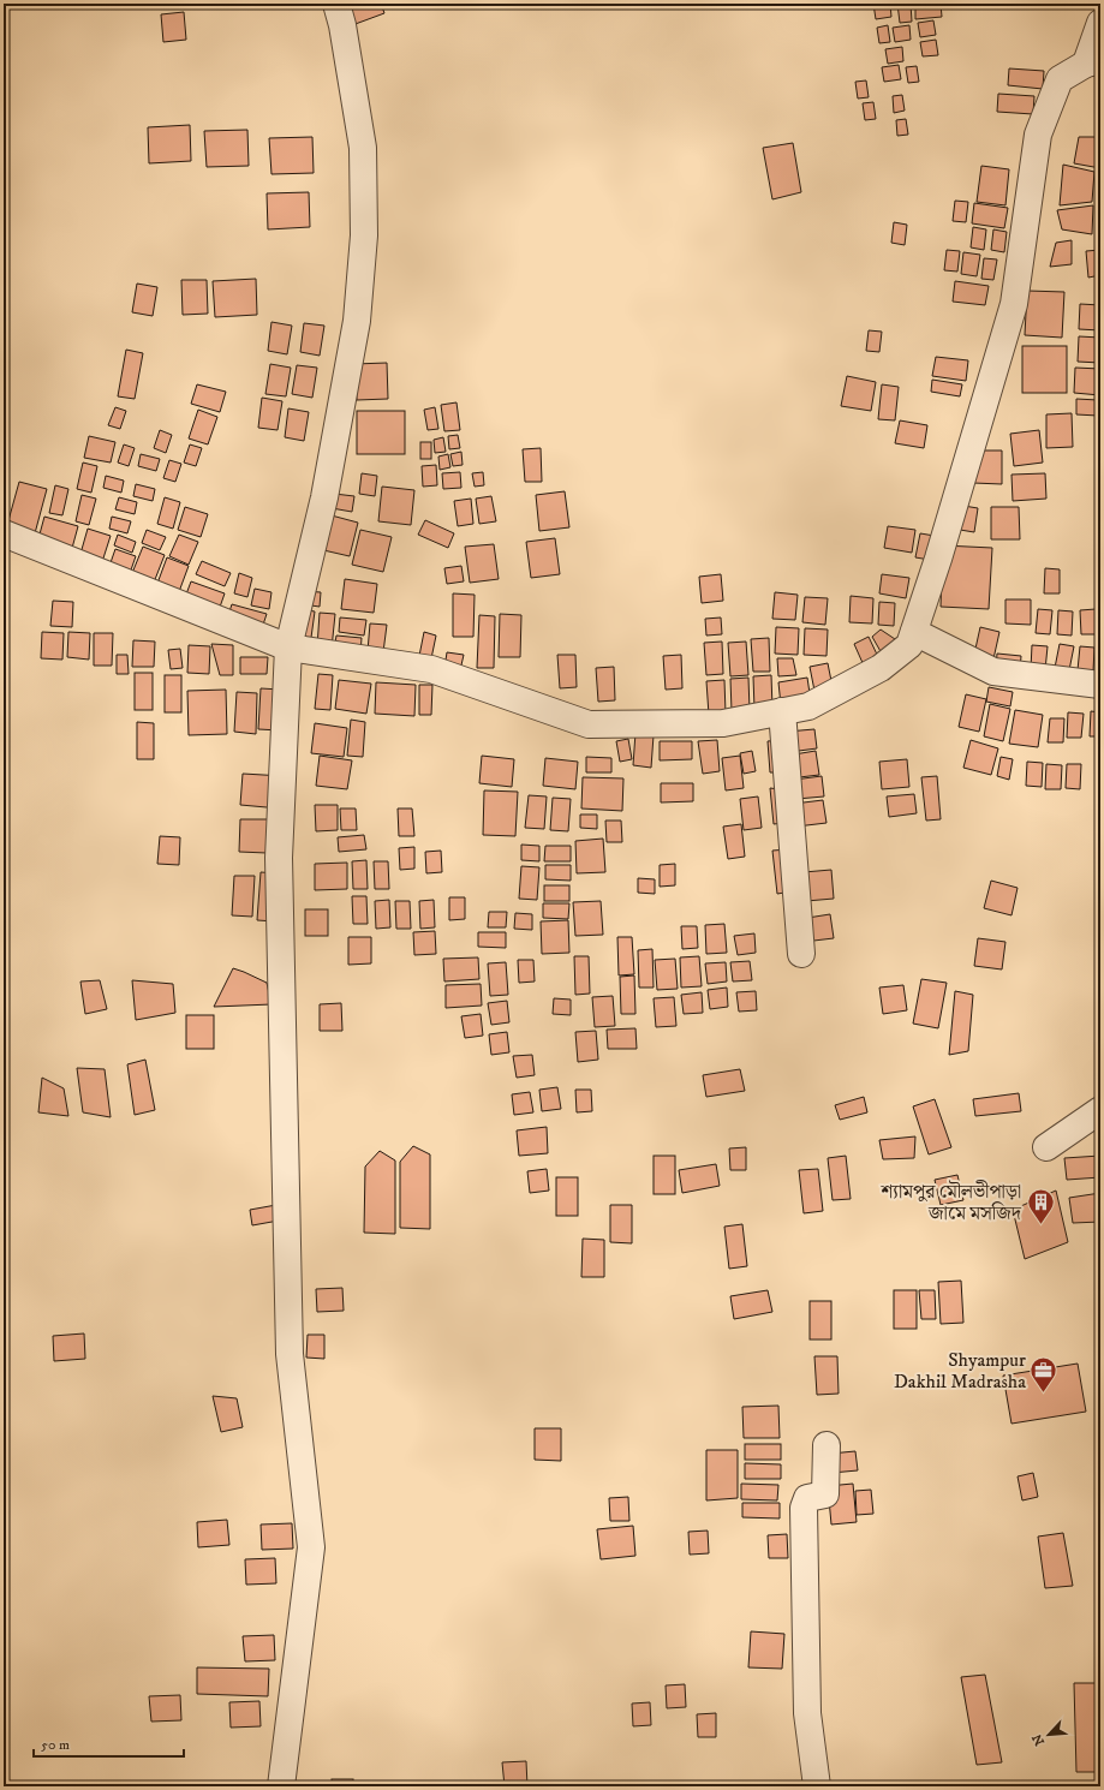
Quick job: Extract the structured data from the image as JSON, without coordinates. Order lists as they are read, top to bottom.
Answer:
{
  "places": {
    "building": ["শ্যামপুর মৌলভীপাড়া জামে মসজিদ"],
    "office": ["Shyampur Dakhil Madrasha"]
  },
  "scale_bar": "50 m",
  "north": "bottom left"
}
